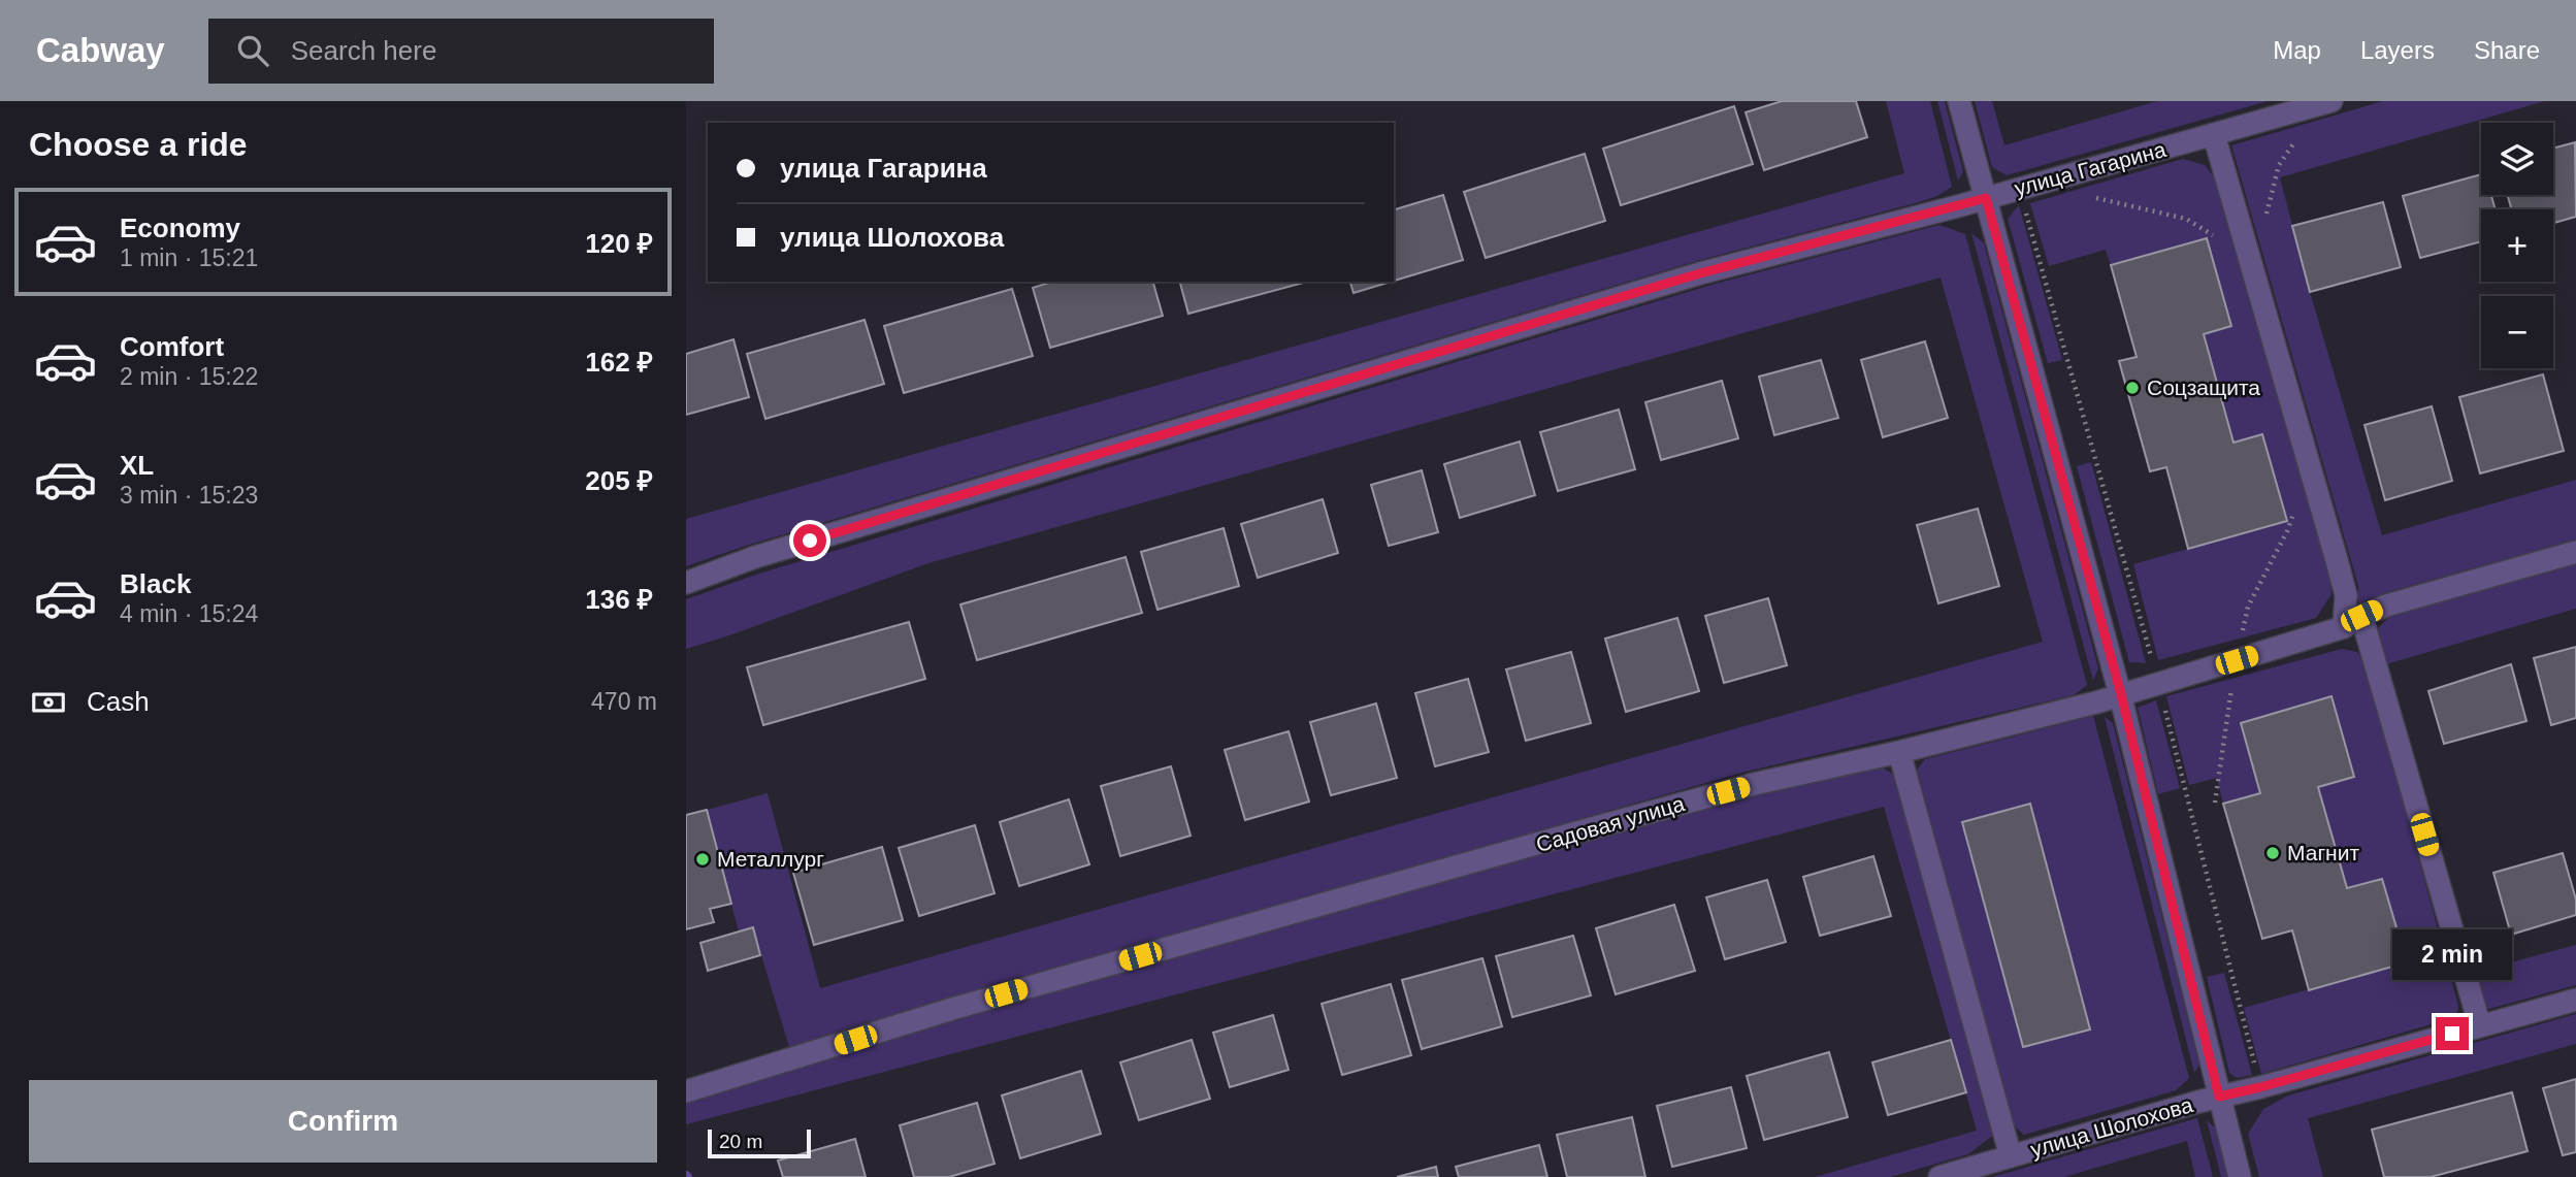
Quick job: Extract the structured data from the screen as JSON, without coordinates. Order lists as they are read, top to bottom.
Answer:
{
  "streets": {
    "street": ["улица Гагарина", "Садовая улица", "улица Шолохова"]
  },
  "places": ["Соцзащита", "Магнит", "Металлург"],
  "scale_bar": "20 m",
  "page": {
    "header": "Cabway",
    "search": "Search here",
    "nav": ["Map", "Layers", "Share"],
    "heading": "Choose a ride",
    "map_buttons": ["+", "−"],
    "banner": ["улица Гагарина", "улица Шолохова"],
    "list": [
      {
        "name": "Economy",
        "note": "1 min · 15:21",
        "value": "120 ₽"
      },
      {
        "name": "Comfort",
        "note": "2 min · 15:22",
        "value": "162 ₽"
      },
      {
        "name": "XL",
        "note": "3 min · 15:23",
        "value": "205 ₽"
      },
      {
        "name": "Black",
        "note": "4 min · 15:24",
        "value": "136 ₽"
      }
    ],
    "pay": ["Cash", "470 m"],
    "bubble": "2 min",
    "buttons": "Confirm",
    "scale": "20 m"
  }
}
